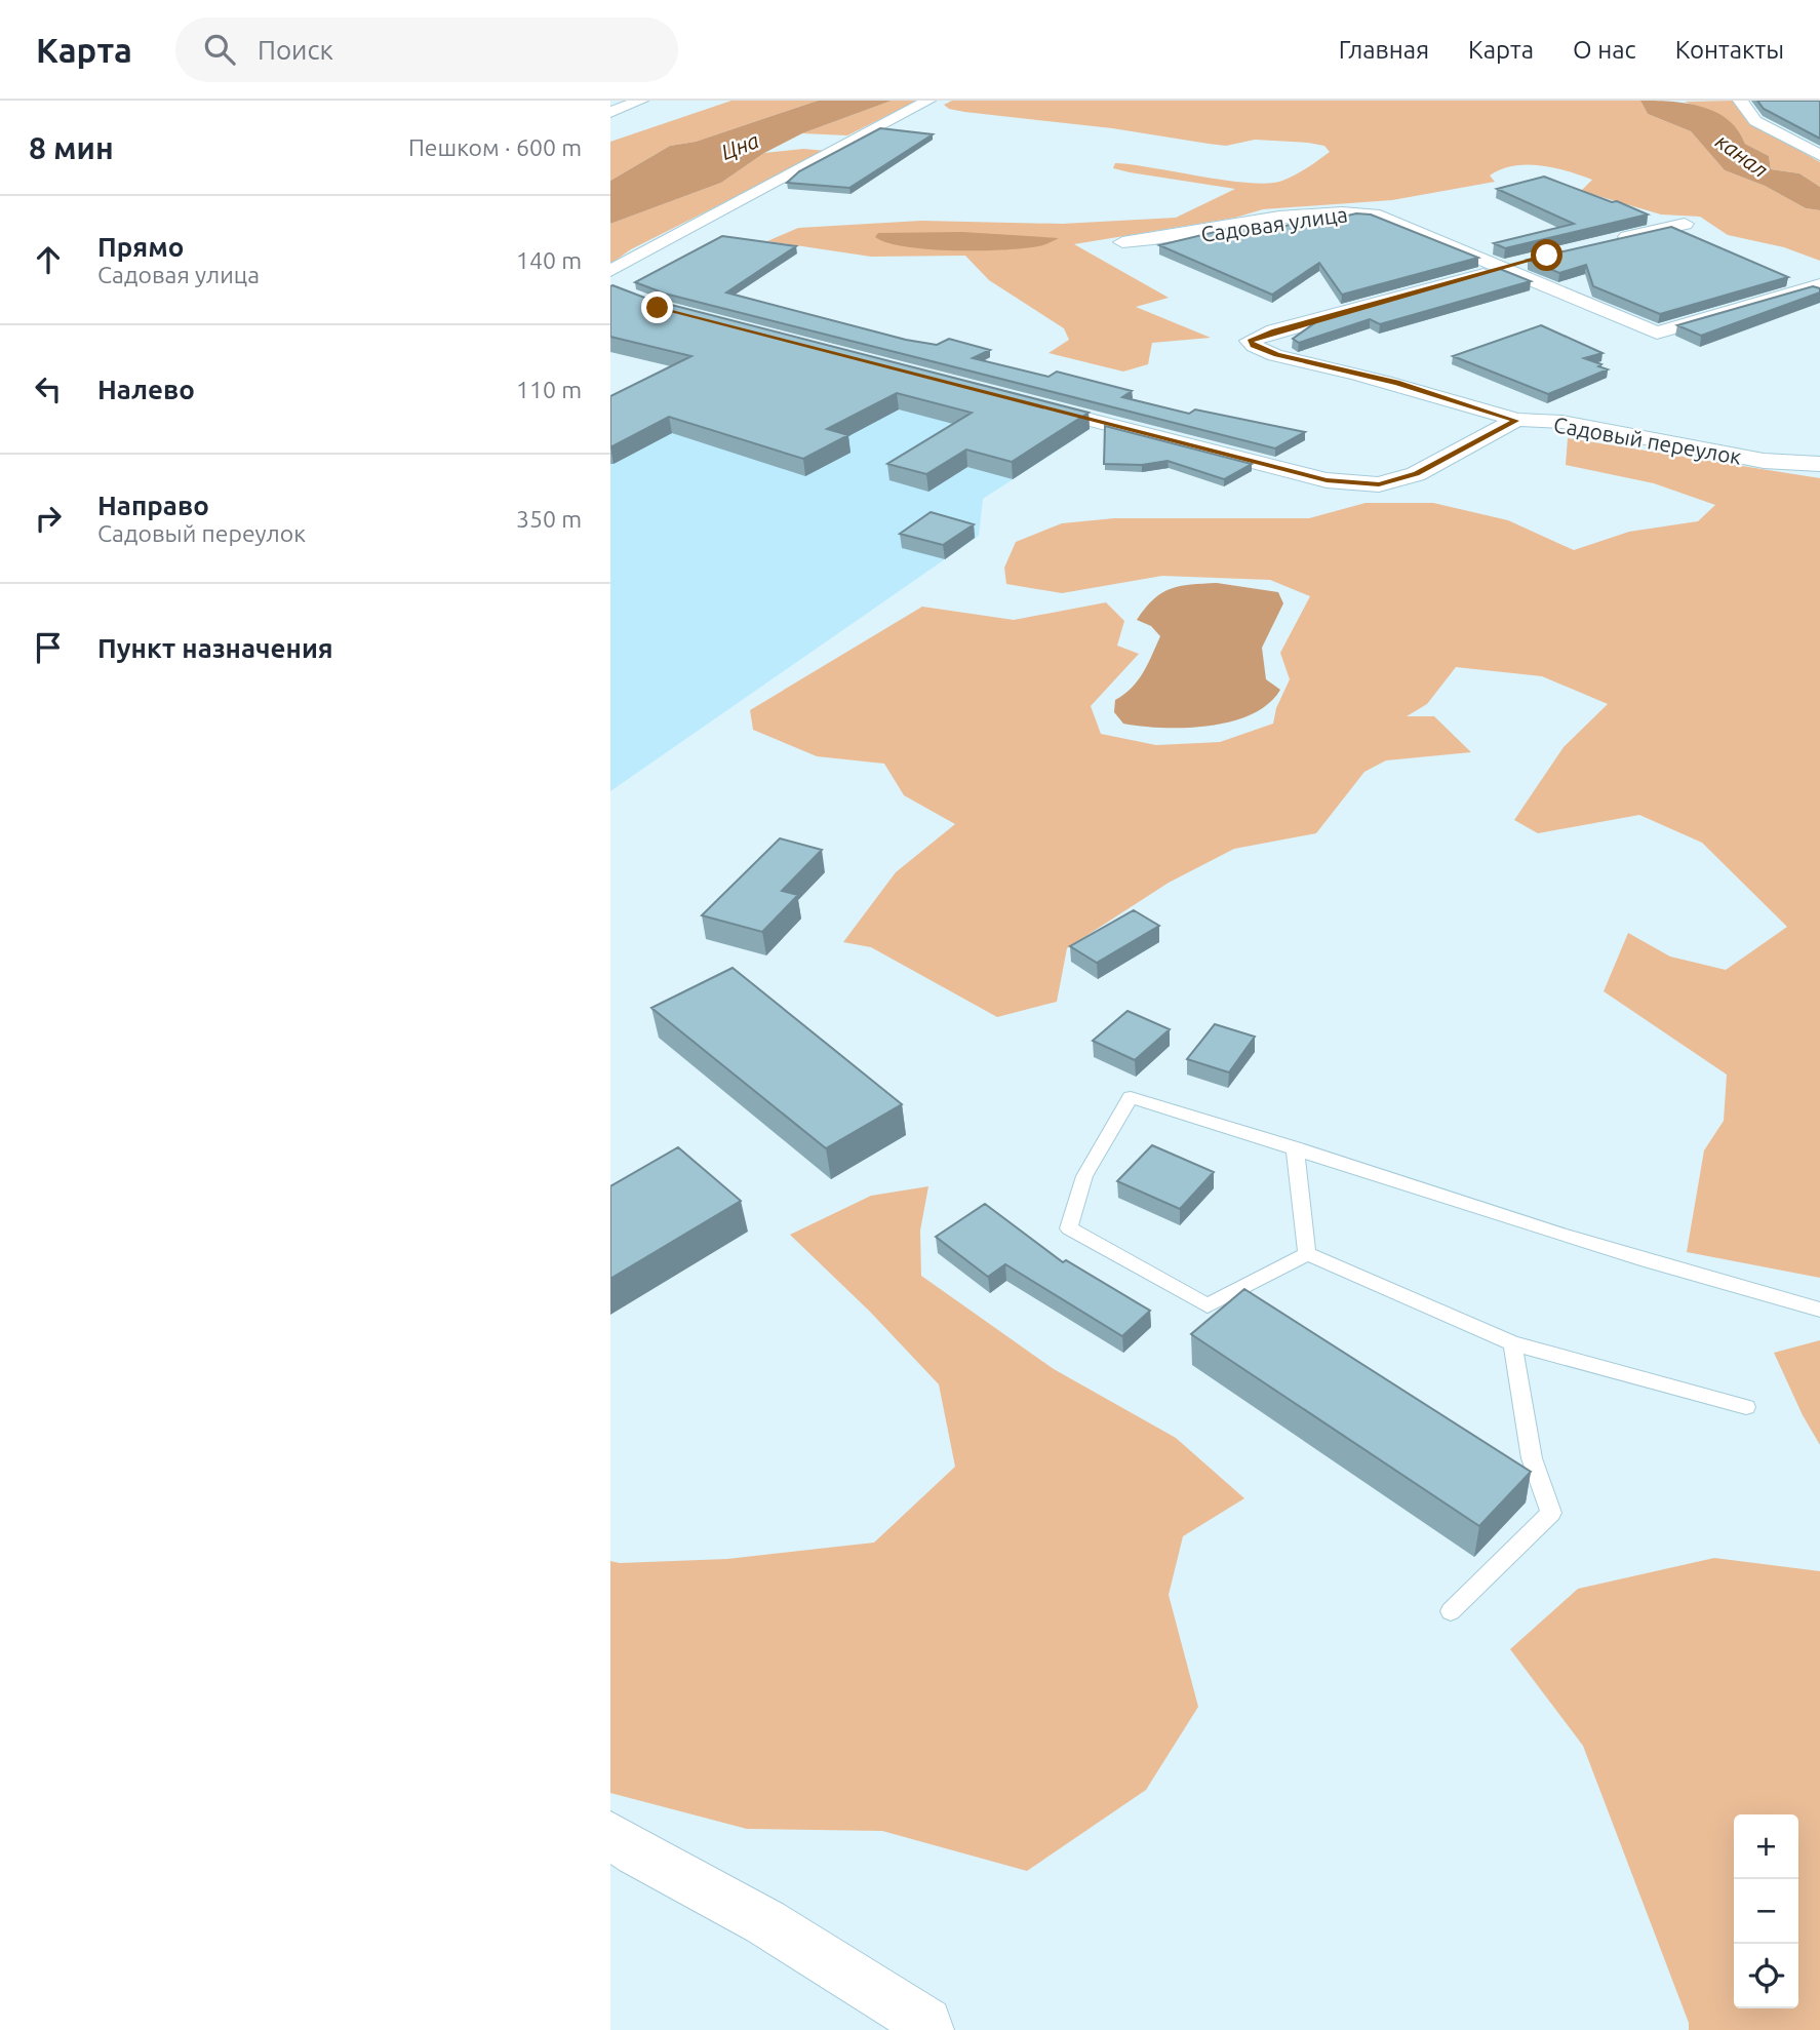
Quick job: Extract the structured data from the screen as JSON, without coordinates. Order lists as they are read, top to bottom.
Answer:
{
  "streets": {
    "street": ["Садовая улица", "Садовый переулок"]
  },
  "water": ["Цна", "канал"],
  "page": {
    "header": "Карта",
    "search": "Поиск",
    "nav": [
      "Главная",
      "Карта",
      "О нас",
      "Контакты"
    ],
    "heading": ["8 мин", "Пешком · 600 m"],
    "list": [
      ["Прямо", "Садовая улица", "140 m"],
      ["Налево", "110 m"],
      ["Направо", "Садовый переулок", "350 m"],
      "Пункт назначения"
    ],
    "map_buttons": ["+", "−"]
  }
}
